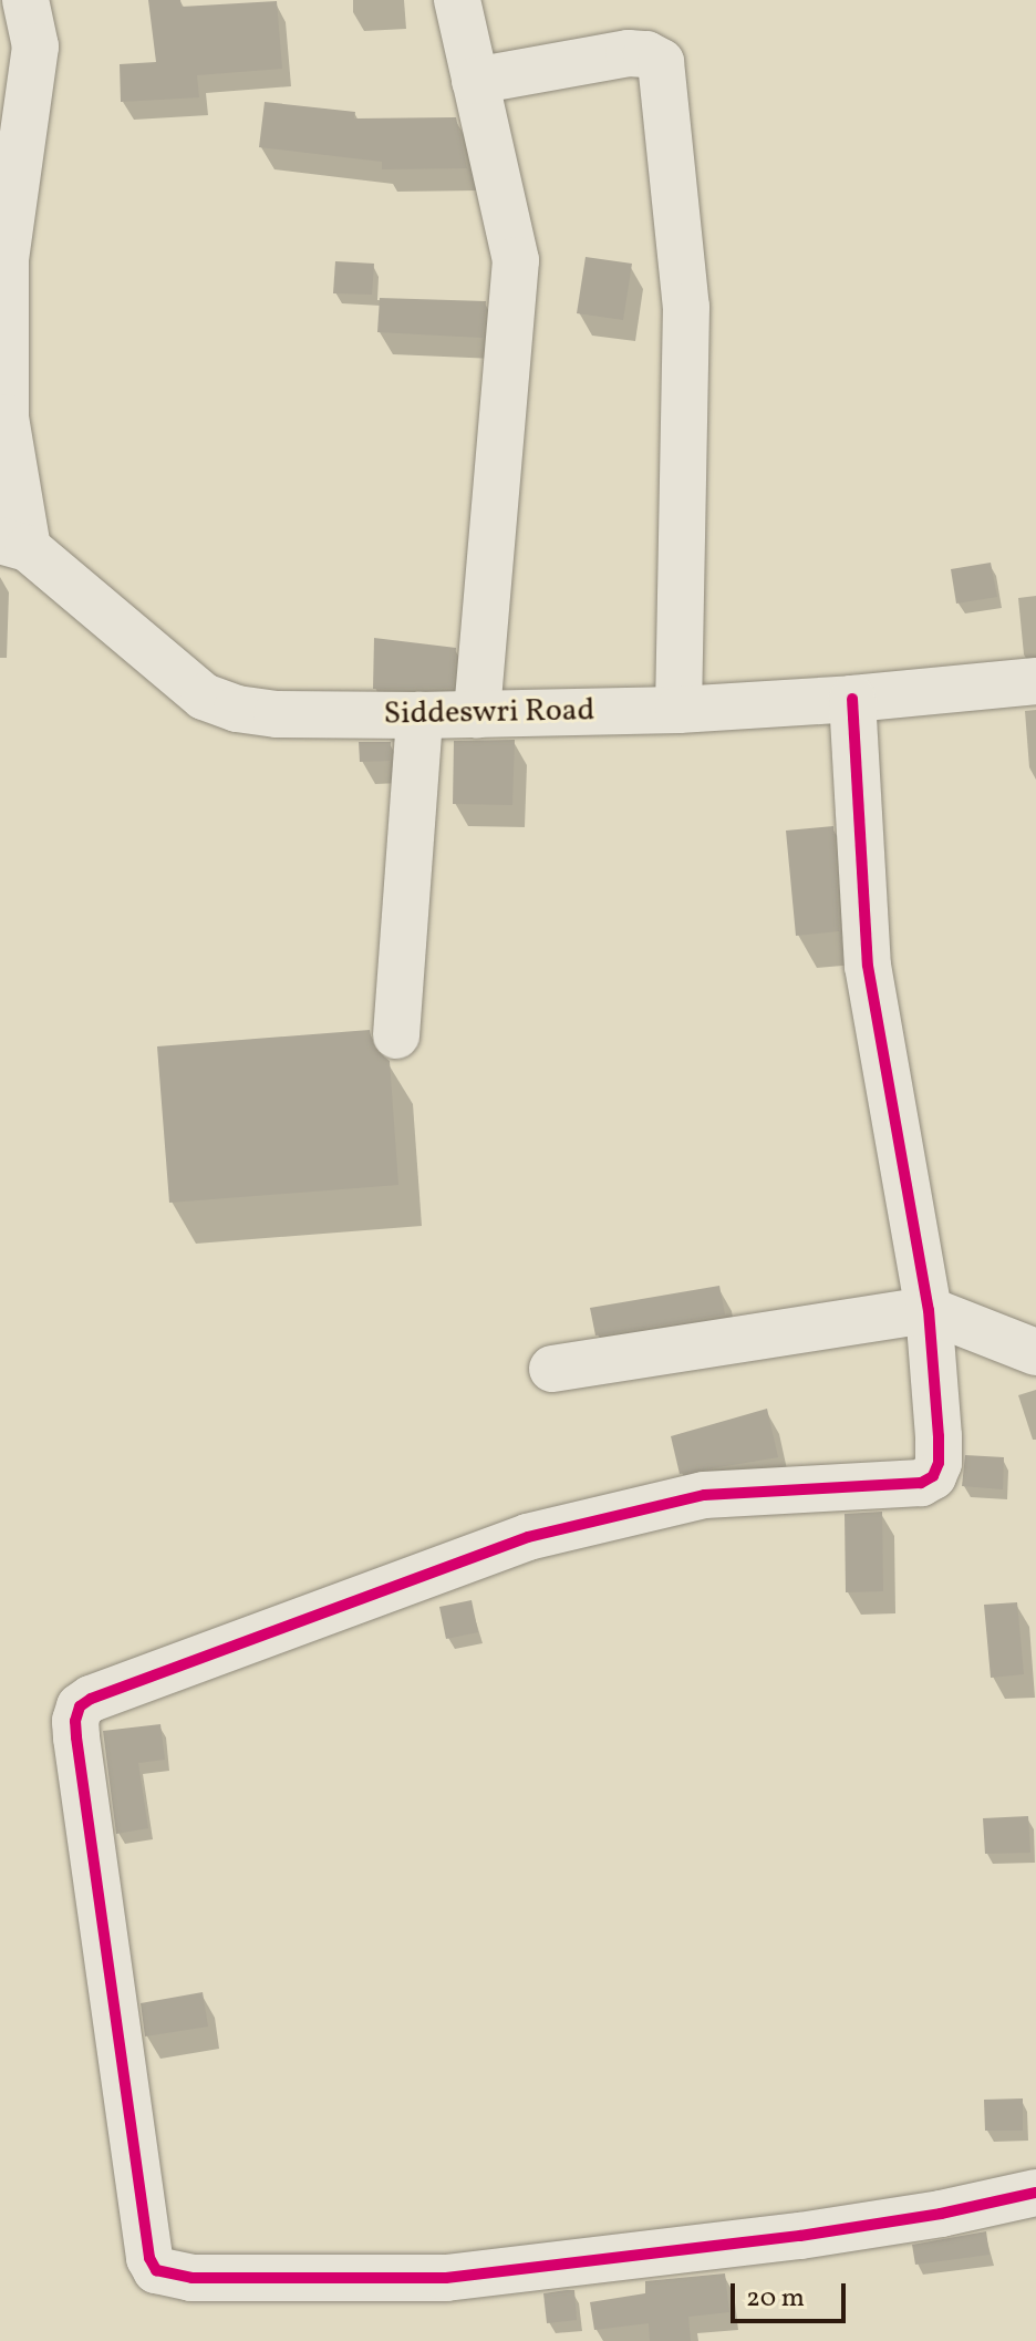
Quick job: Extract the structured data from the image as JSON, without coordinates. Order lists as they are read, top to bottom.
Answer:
{
  "streets": {
    "street": ["Siddeswri Road"]
  },
  "scale_bar": "20 m"
}
